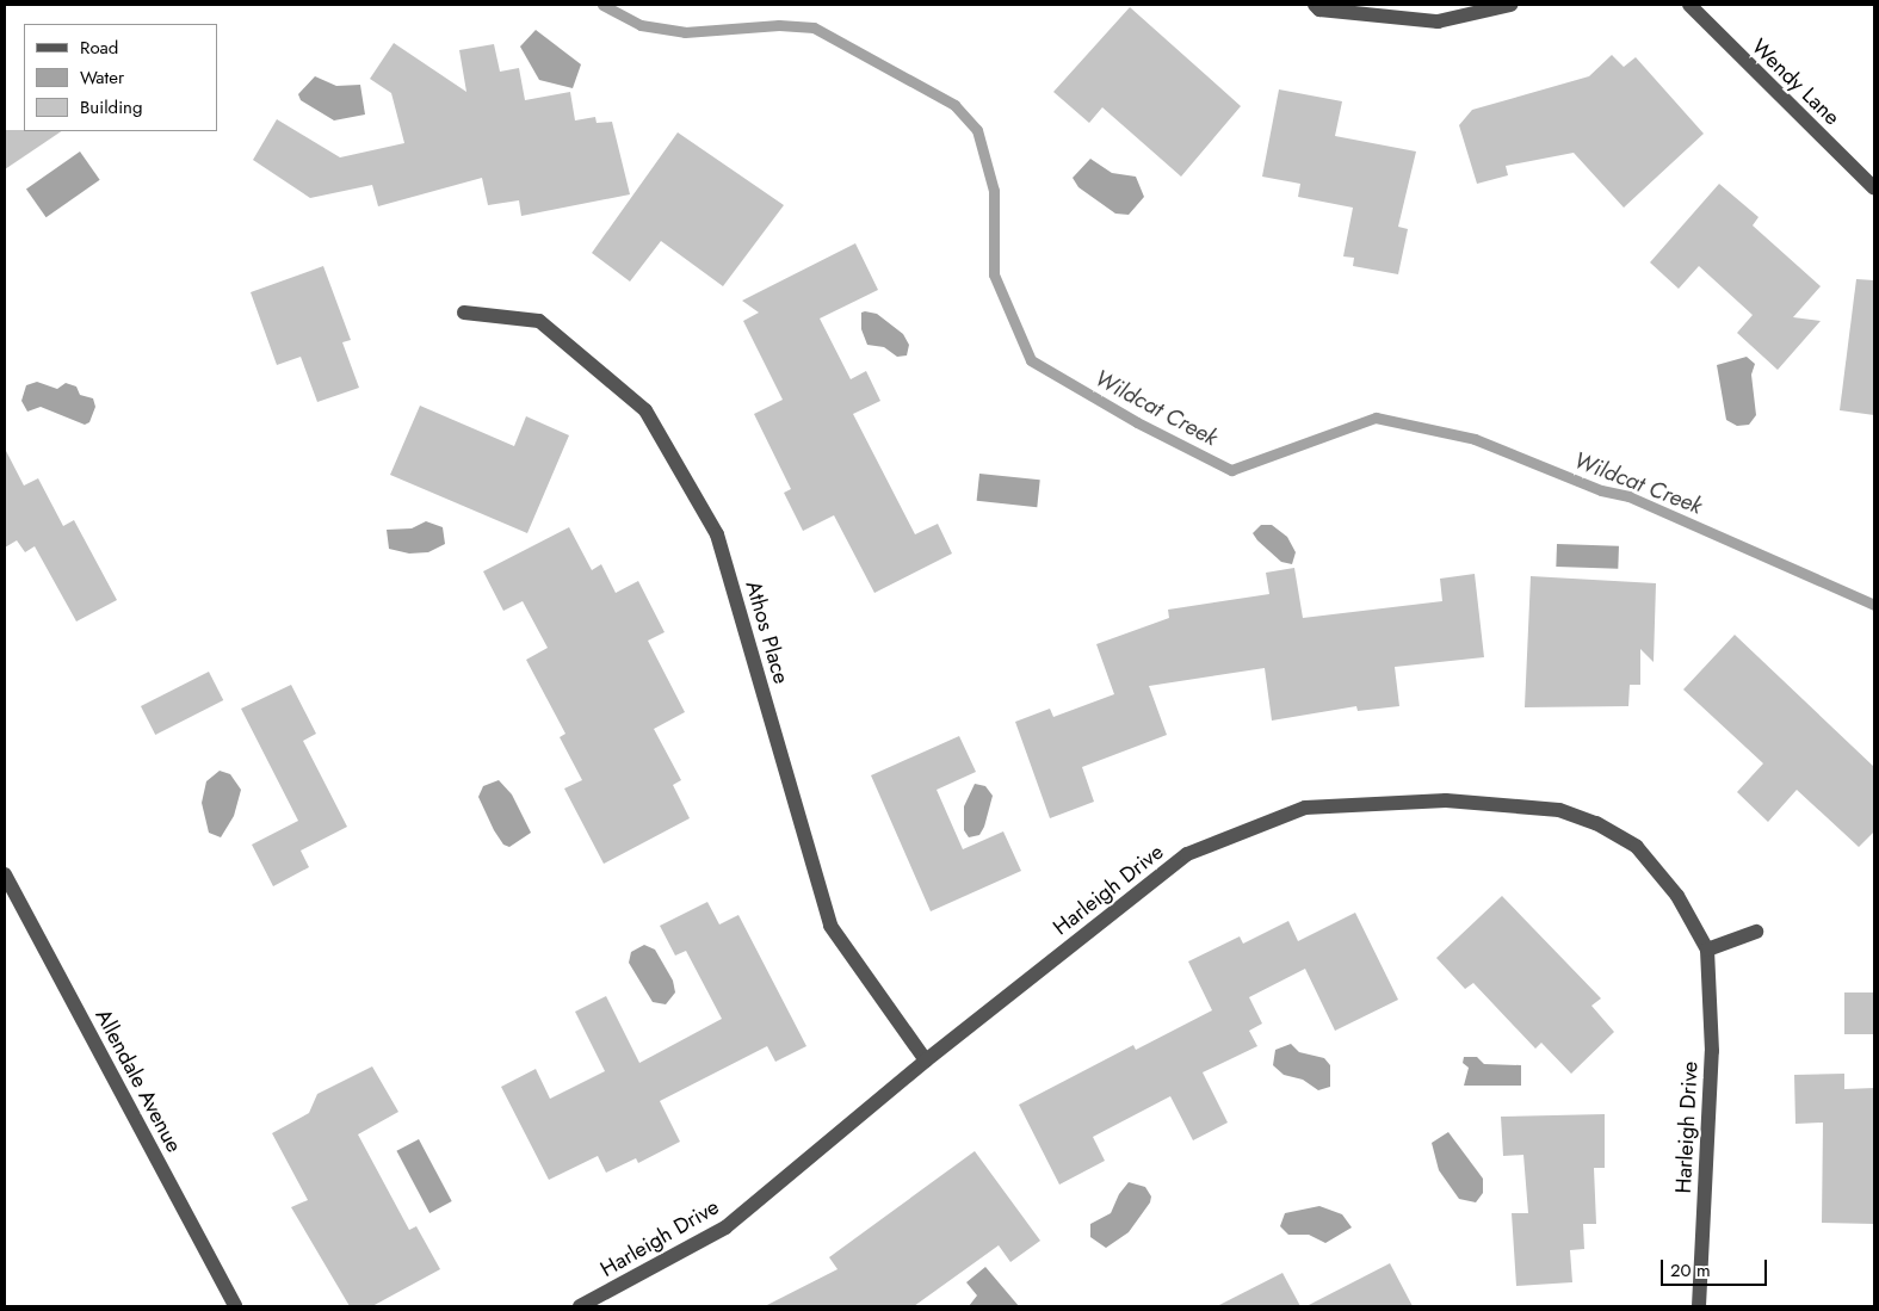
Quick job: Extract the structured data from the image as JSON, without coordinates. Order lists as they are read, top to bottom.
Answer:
{
  "streets": {
    "street": [
      "Wendy Lane",
      "Athos Place",
      "Harleigh Drive",
      "Allendale Avenue"
    ]
  },
  "crossings": [
    ["Athos Place", "Harleigh Drive"]
  ],
  "water": ["Wildcat Creek"],
  "legend": ["Road", "Water", "Building"],
  "scale_bar": "20 m"
}
